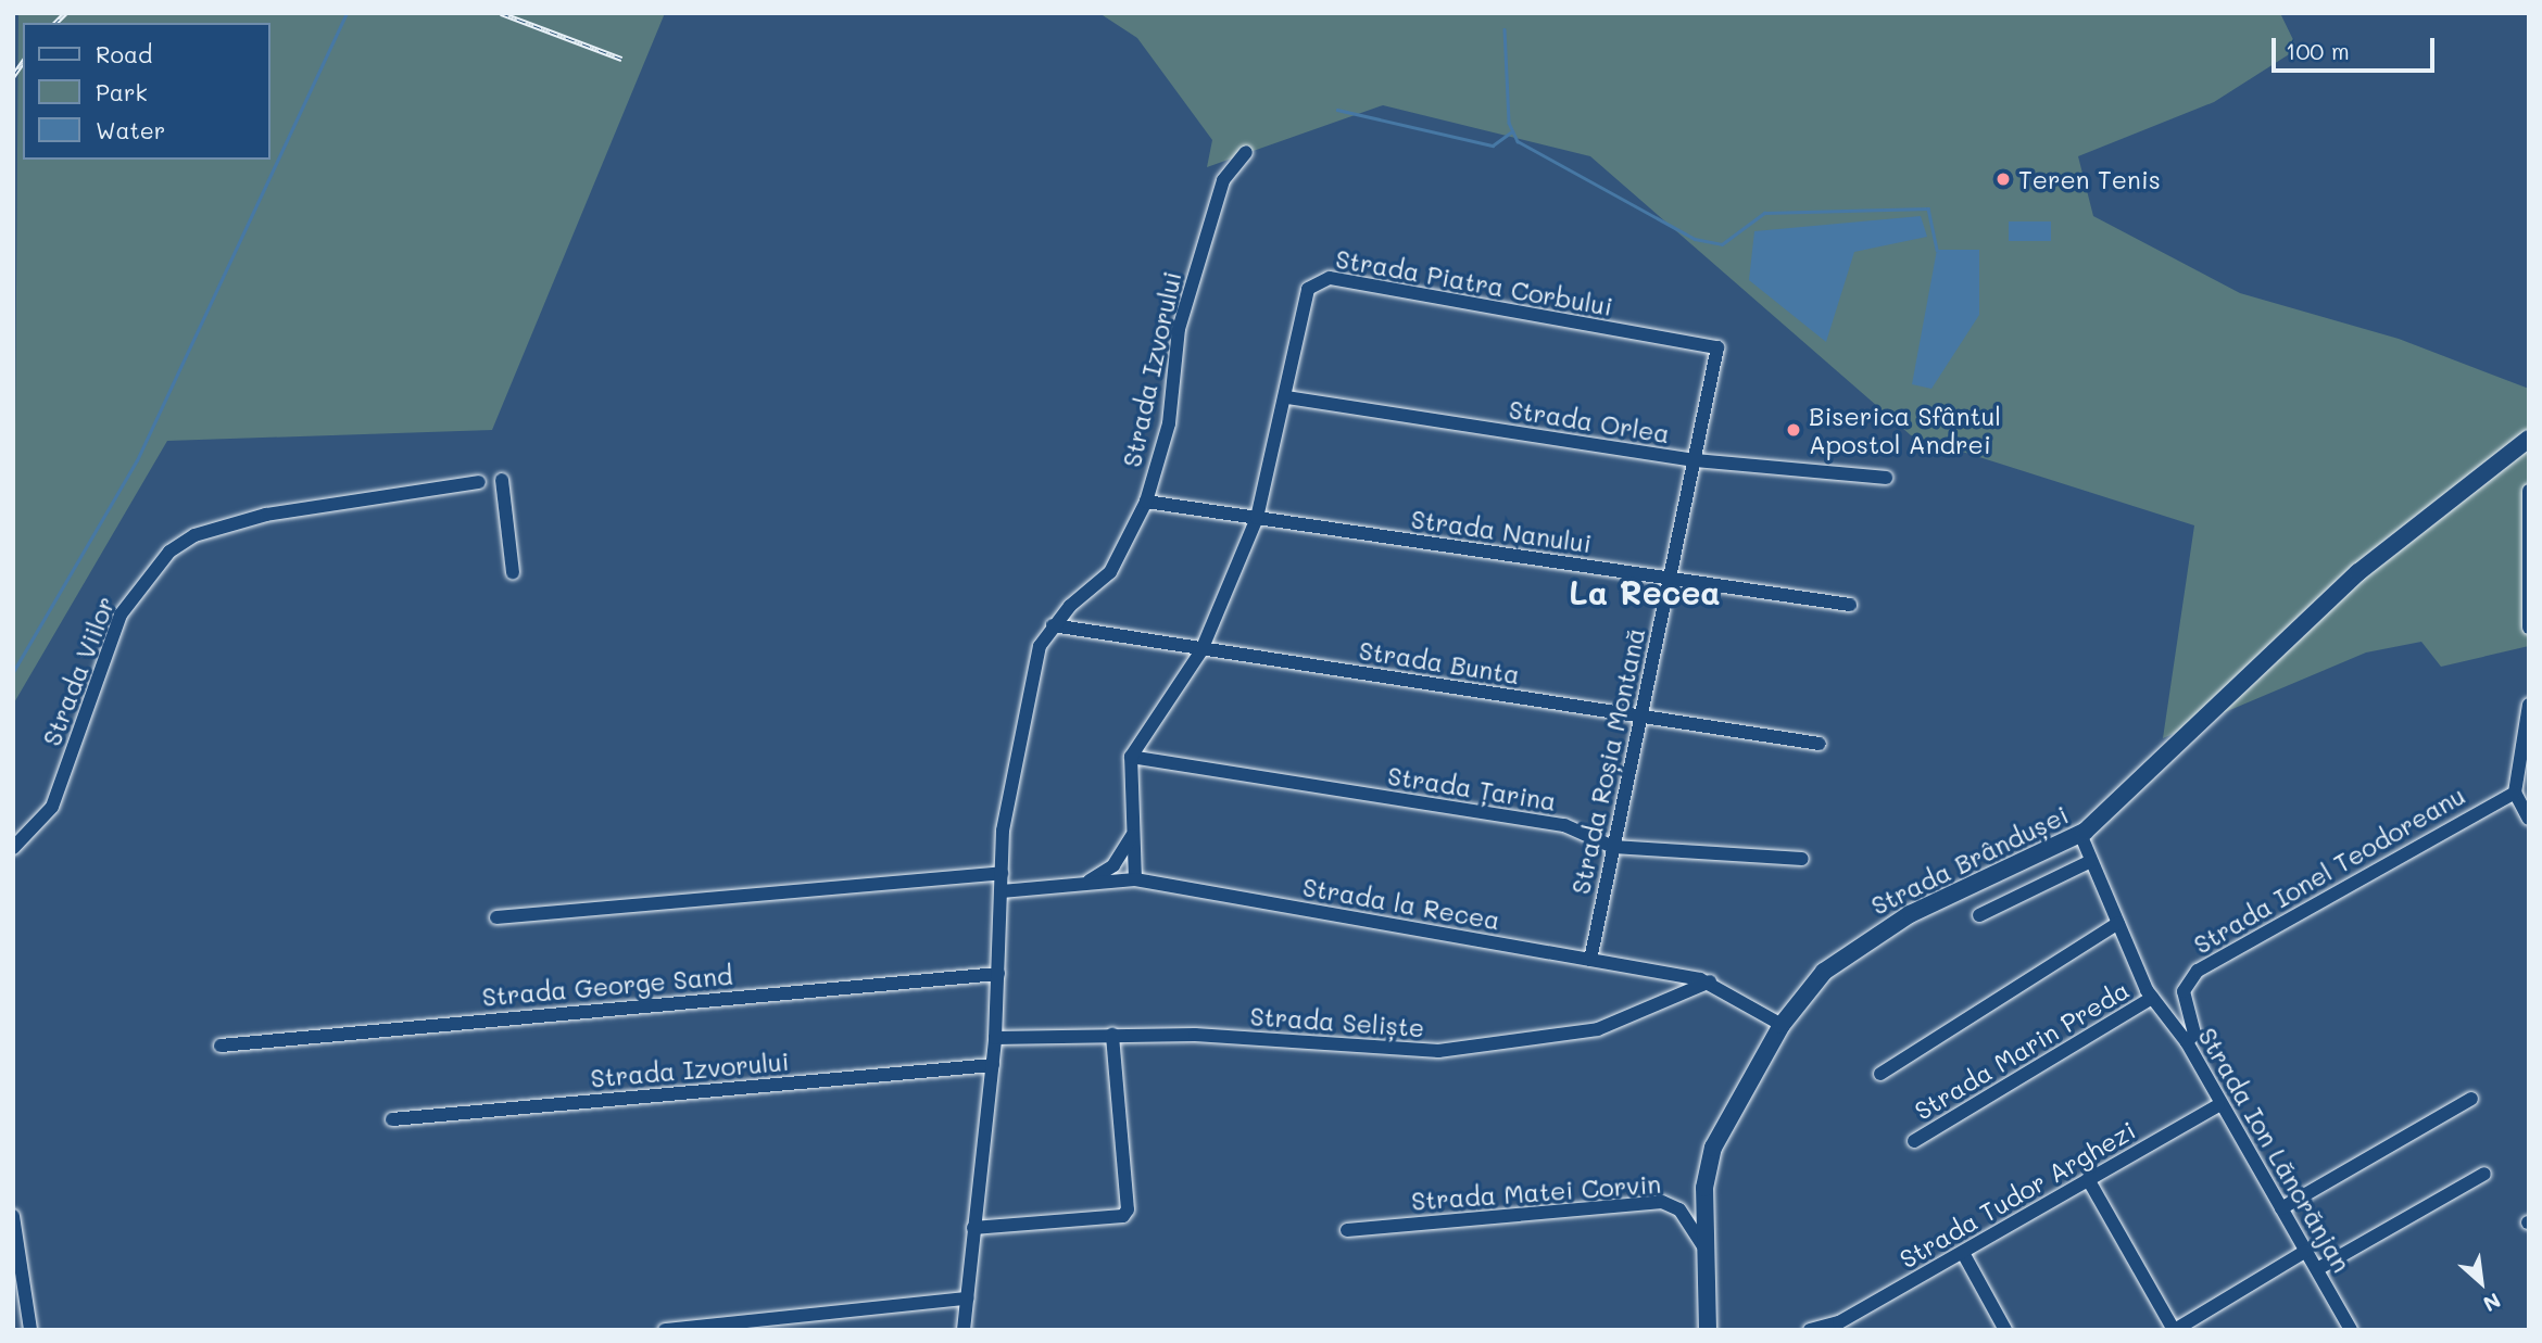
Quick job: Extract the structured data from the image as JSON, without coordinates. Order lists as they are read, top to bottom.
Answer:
{
  "streets": {
    "main road": ["Strada Brândușei"],
    "street": [
      "Strada Piatra Corbului",
      "Strada Izvorului",
      "Strada Orlea",
      "Strada Nanului",
      "Strada Bunta",
      "Strada Viilor",
      "Strada Roșia Montană",
      "Strada Țarina",
      "Strada Ionel Teodoreanu",
      "Strada la Recea",
      "Strada George Sand",
      "Strada Seliște",
      "Strada Marin Preda",
      "Strada Ion Lăncrănjan",
      "Strada Matei Corvin",
      "Strada Tudor Arghezi"
    ]
  },
  "crossings": [
    ["Strada Piatra Corbului", "Strada Orlea"],
    ["Strada Piatra Corbului", "Strada Nanului"],
    ["Strada Piatra Corbului", "Strada Bunta"],
    ["Strada Piatra Corbului", "Strada Roșia Montană"],
    ["Strada Piatra Corbului", "Strada Țarina"],
    ["Strada Izvorului", "Strada Nanului"],
    ["Strada Izvorului", "Strada Bunta"],
    ["Strada Izvorului", "Strada la Recea"],
    ["Strada Izvorului", "Strada George Sand"],
    ["Strada Izvorului", "Strada Seliște"],
    ["Strada Orlea", "Strada Roșia Montană"],
    ["Strada Nanului", "Strada Roșia Montană"],
    ["Strada Bunta", "Strada Roșia Montană"],
    ["Strada Roșia Montană", "Strada Țarina"],
    ["Strada Roșia Montană", "Strada la Recea"],
    ["Strada Brândușei", "Strada la Recea"],
    ["Strada Brândușei", "Strada Ion Lăncrănjan"],
    ["Strada Brândușei", "Strada Matei Corvin"],
    ["Strada Ionel Teodoreanu", "Strada Ion Lăncrănjan"],
    ["Strada la Recea", "Strada Seliște"],
    ["Strada Marin Preda", "Strada Ion Lăncrănjan"],
    ["Strada Ion Lăncrănjan", "Strada Tudor Arghezi"]
  ],
  "districts": ["La Recea"],
  "places": ["Teren Tenis", "Biserica Sfântul Apostol Andrei"],
  "legend": ["Road", "Park", "Water"],
  "scale_bar": "100 m",
  "north": "bottom right"
}
